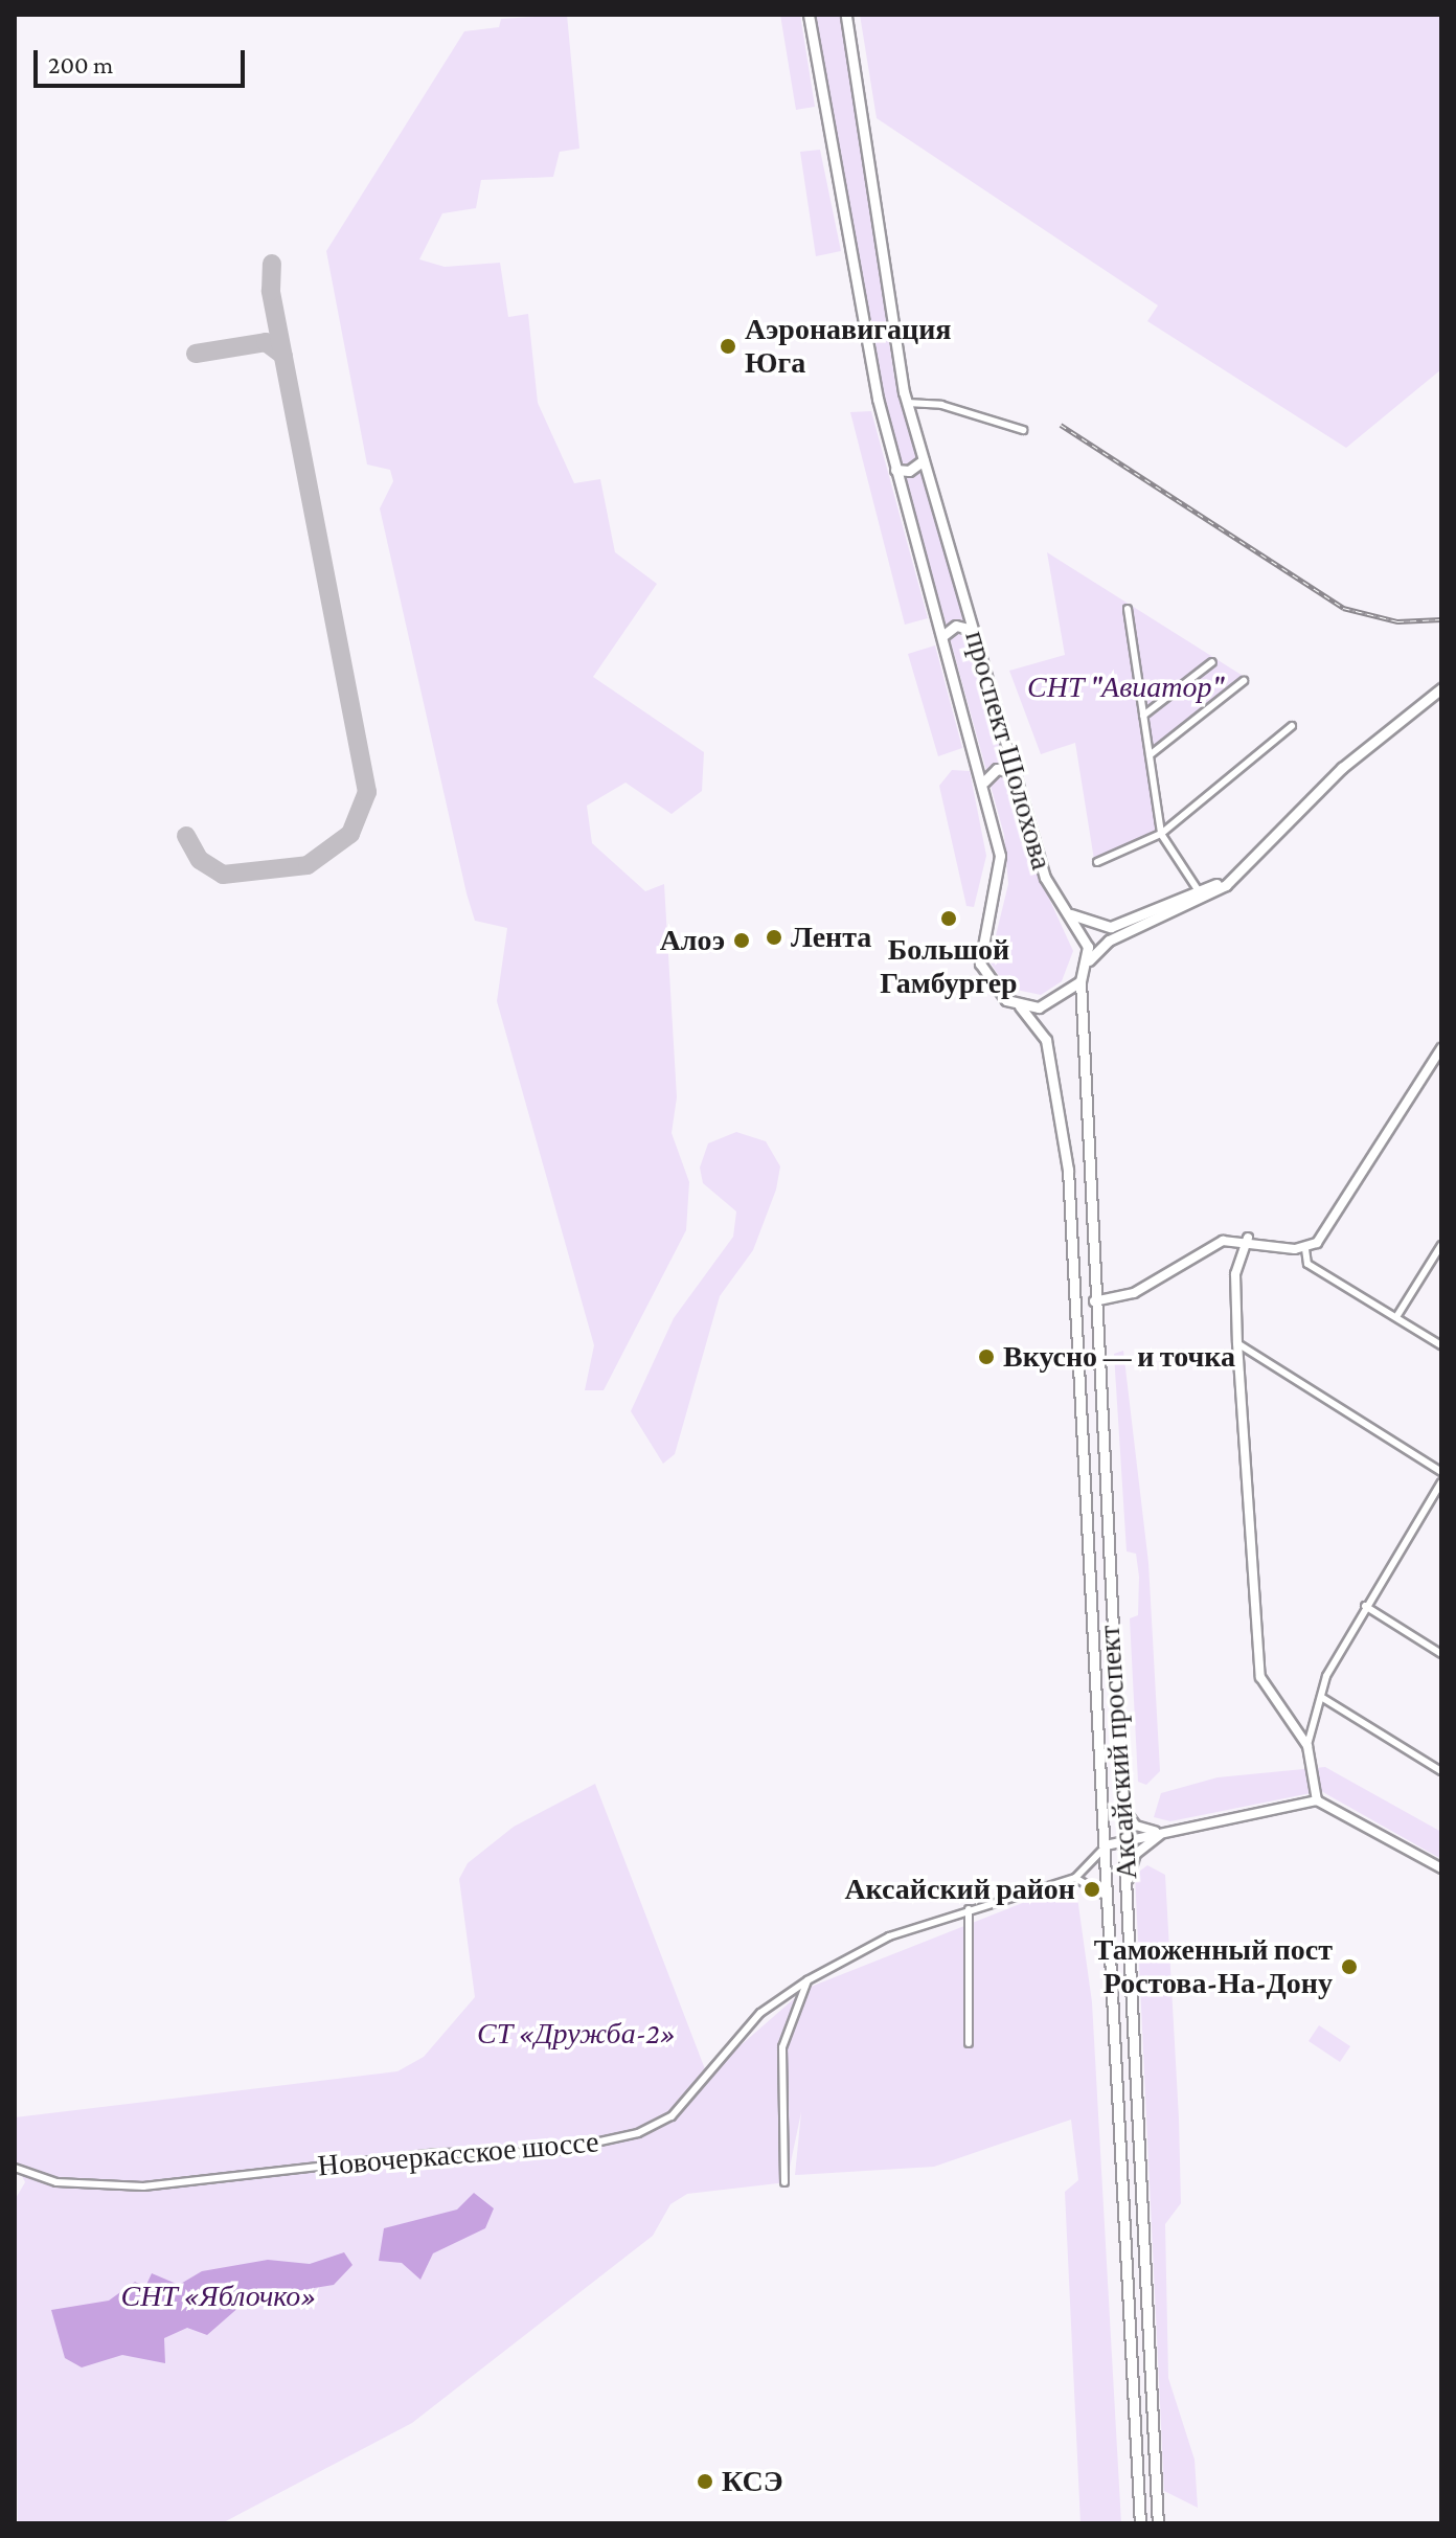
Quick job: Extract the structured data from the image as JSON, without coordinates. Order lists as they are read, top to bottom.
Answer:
{
  "streets": {
    "main road": ["проспект Шолохова", "Аксайский проспект"],
    "street": ["Новочеркасское шоссе"]
  },
  "crossings": [
    ["проспект Шолохова", "Аксайский проспект"]
  ],
  "parks": ["СНТ \"Авиатор\"", "СТ «Дружба-2»", "СНТ «Яблочко»"],
  "places": [
    "Аэронавигация Юга",
    "Большой Гамбургер",
    "Лента",
    "Алоэ",
    "Вкусно — и точка",
    "Аксайский район",
    "Таможенный пост Ростова-На-Дону",
    "КСЭ"
  ],
  "scale_bar": "200 m"
}
